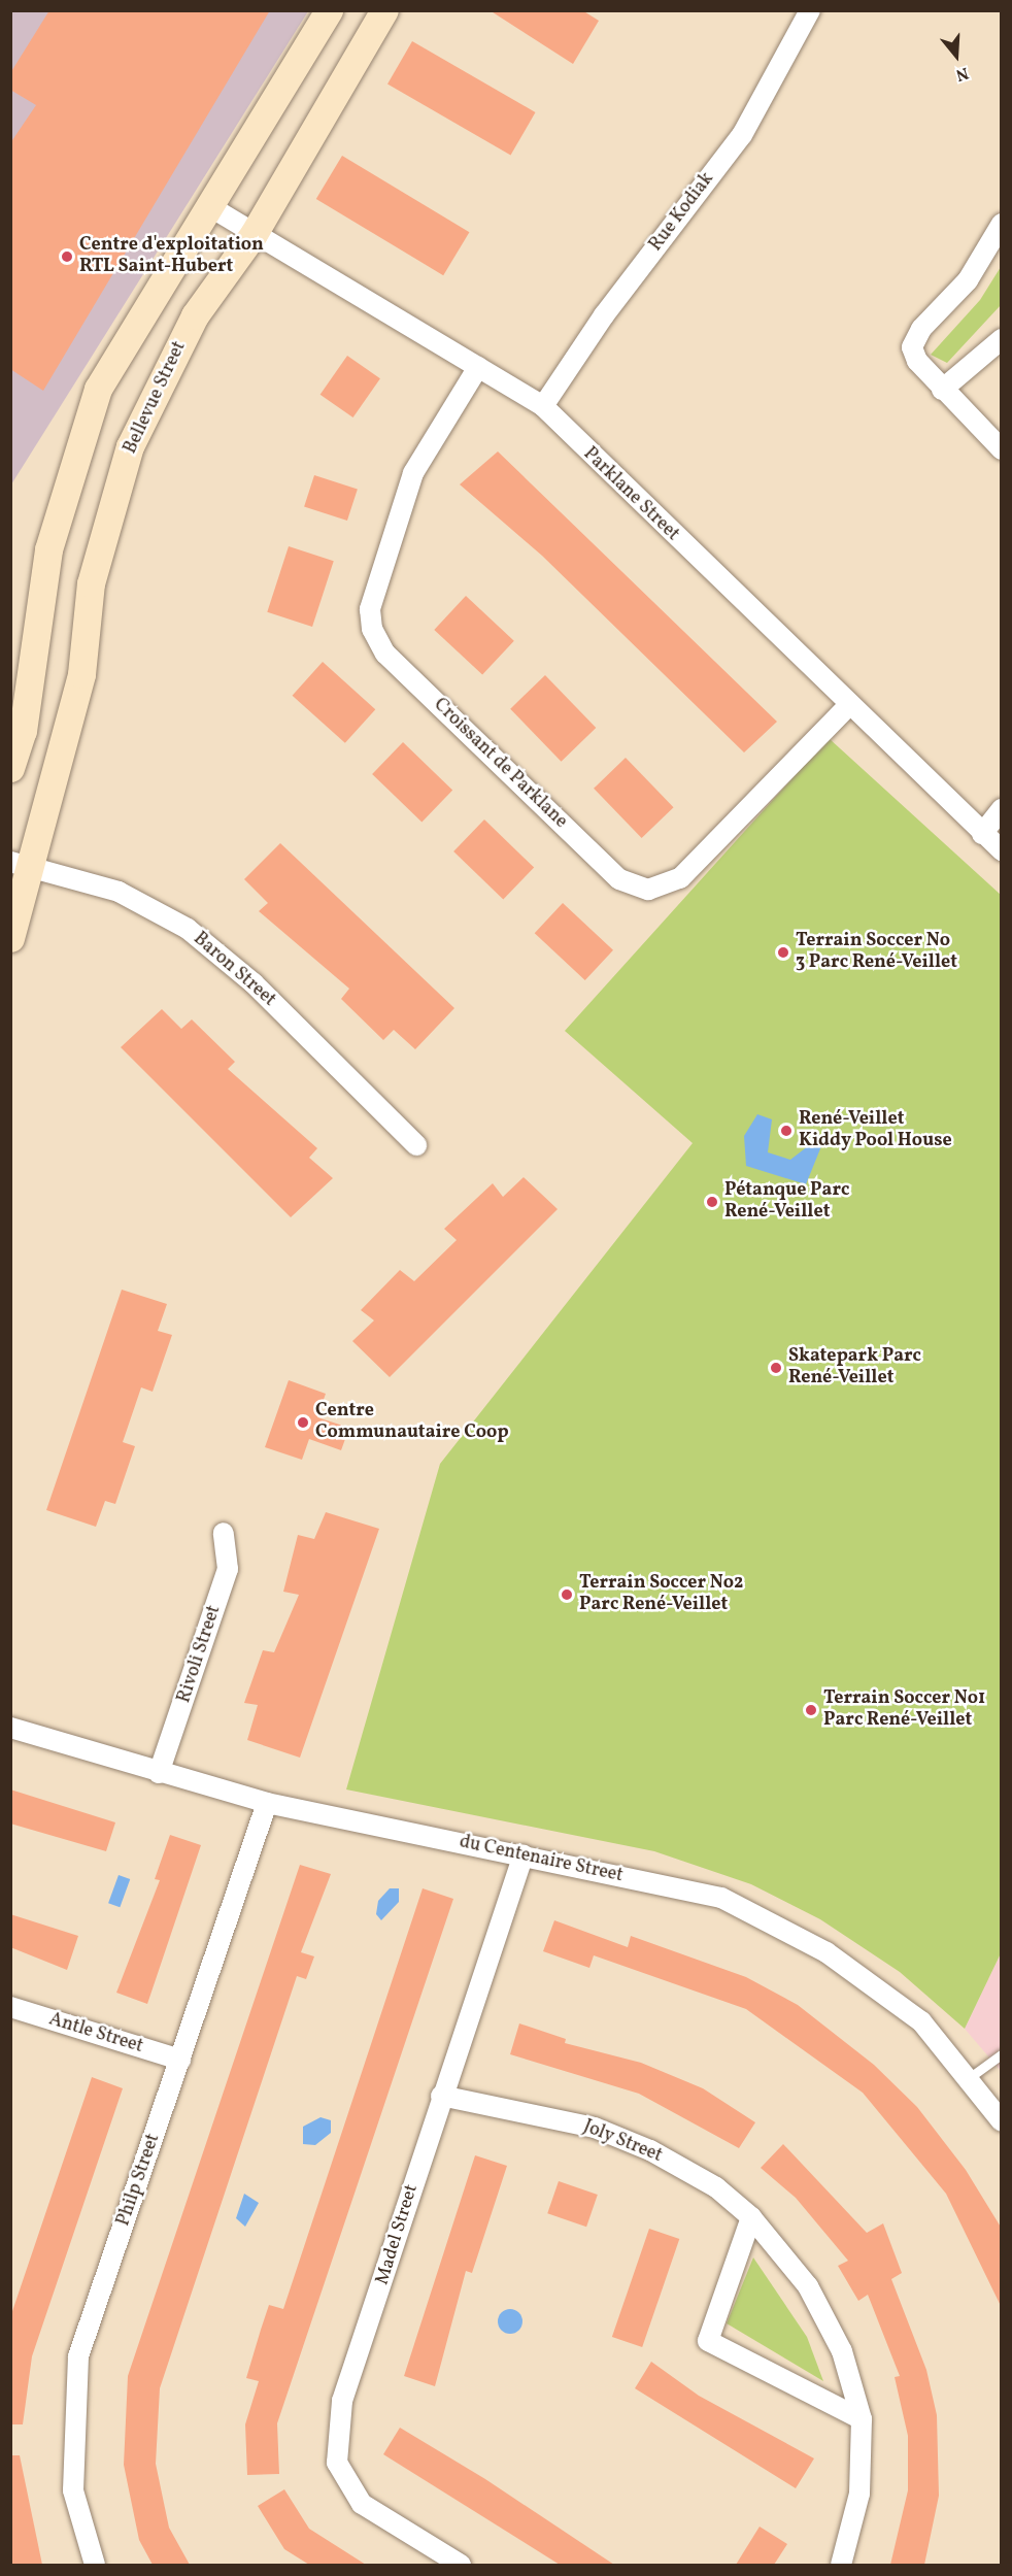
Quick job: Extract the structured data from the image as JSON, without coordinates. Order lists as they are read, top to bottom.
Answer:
{
  "streets": {
    "street": [
      "Rue Kodiak",
      "Bellevue Street",
      "Parklane Street",
      "Croissant de Parklane",
      "Baron Street",
      "Rivoli Street",
      "du Centenaire Street",
      "Antle Street",
      "Joly Street",
      "Philp Street",
      "Madel Street"
    ]
  },
  "crossings": [
    ["Rue Kodiak", "Parklane Street"],
    ["Bellevue Street", "Parklane Street"],
    ["Bellevue Street", "Baron Street"],
    ["Parklane Street", "Croissant de Parklane"],
    ["Rivoli Street", "du Centenaire Street"],
    ["du Centenaire Street", "Philp Street"],
    ["du Centenaire Street", "Madel Street"],
    ["Antle Street", "Philp Street"],
    ["Joly Street", "Madel Street"]
  ],
  "places": [
    "Centre d'exploitation RTL Saint-Hubert",
    "Terrain Soccer No 3 Parc René-Veillet",
    "René-Veillet Kiddy Pool House",
    "Pétanque Parc René-Veillet",
    "Skatepark Parc René-Veillet",
    "Centre Communautaire Coop",
    "Terrain Soccer No2 Parc René-Veillet",
    "Terrain Soccer No1 Parc René-Veillet"
  ],
  "north": "bottom"
}
